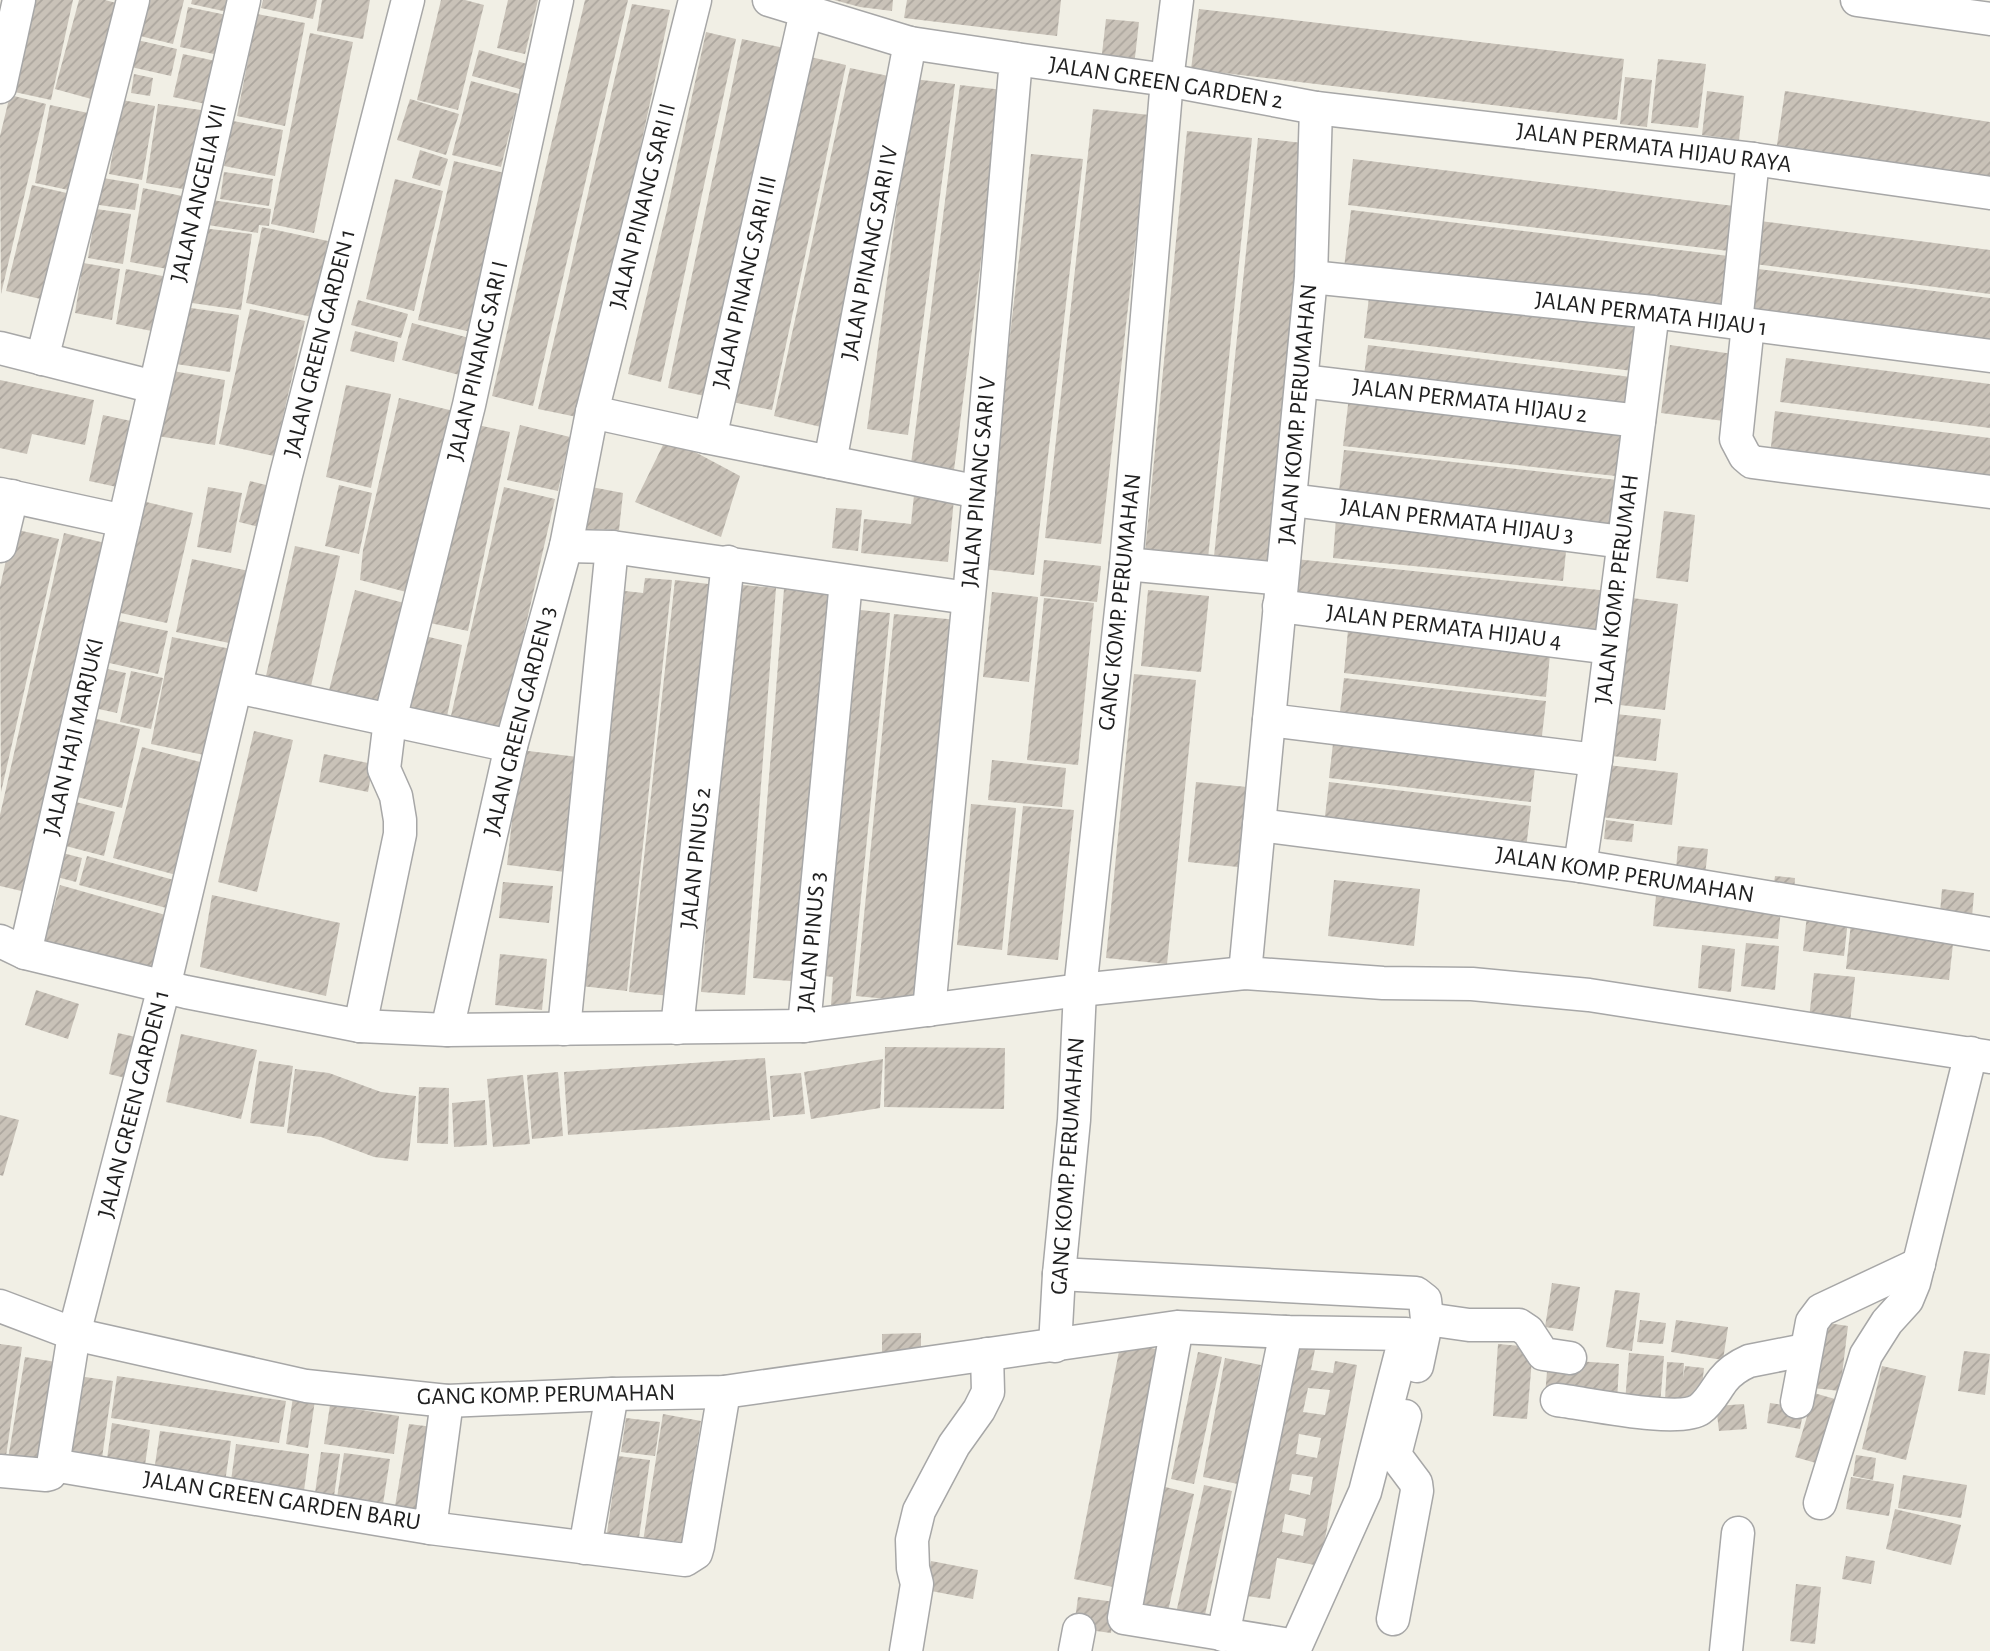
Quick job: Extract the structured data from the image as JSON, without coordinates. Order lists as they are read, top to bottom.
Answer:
{
  "streets": {
    "street": [
      "JALAN GREEN GARDEN 2",
      "JALAN PERMATA HIJAU RAYA",
      "JALAN ANGELIA VII",
      "JALAN PINANG SARI II",
      "JALAN PINANG SARI IV",
      "JALAN PINANG SARI III",
      "JALAN PERMATA HIJAU 1",
      "JALAN GREEN GARDEN 1",
      "JALAN PINANG SARI I",
      "JALAN PERMATA HIJAU 2",
      "JALAN KOMP. PERUMAHAN",
      "JALAN PINANG SARI V",
      "JALAN PERMATA HIJAU 3",
      "JALAN KOMP. PERUMAH",
      "GANG KOMP. PERUMAHAN",
      "JALAN PERMATA HIJAU 4",
      "JALAN GREEN GARDEN 3",
      "JALAN HAJI MARJUKI",
      "JALAN PINUS 2",
      "JALAN PINUS 3",
      "JALAN GREEN GARDEN BARU"
    ]
  },
  "crossings": [
    ["JALAN GREEN GARDEN 2", "JALAN PERMATA HIJAU RAYA"],
    ["JALAN GREEN GARDEN 2", "JALAN KOMP. PERUMAHAN"],
    ["JALAN GREEN GARDEN 2", "JALAN PINANG SARI V"],
    ["JALAN GREEN GARDEN 2", "GANG KOMP. PERUMAHAN"],
    ["JALAN PERMATA HIJAU RAYA", "JALAN KOMP. PERUMAHAN"],
    ["JALAN ANGELIA VII", "JALAN HAJI MARJUKI"],
    ["JALAN PINANG SARI II", "JALAN GREEN GARDEN 3"],
    ["JALAN PERMATA HIJAU 1", "JALAN KOMP. PERUMAHAN"],
    ["JALAN PERMATA HIJAU 1", "JALAN KOMP. PERUMAH"],
    ["JALAN GREEN GARDEN 1", "JALAN PINANG SARI I"],
    ["JALAN GREEN GARDEN 1", "GANG KOMP. PERUMAHAN"],
    ["JALAN GREEN GARDEN 1", "JALAN GREEN GARDEN 3"],
    ["JALAN GREEN GARDEN 1", "JALAN PINUS 2"],
    ["JALAN GREEN GARDEN 1", "JALAN GREEN GARDEN BARU"],
    ["JALAN PERMATA HIJAU 2", "JALAN KOMP. PERUMAHAN"],
    ["JALAN PERMATA HIJAU 2", "JALAN KOMP. PERUMAH"],
    ["JALAN KOMP. PERUMAHAN", "JALAN PERMATA HIJAU 3"],
    ["JALAN KOMP. PERUMAHAN", "JALAN KOMP. PERUMAH"],
    ["JALAN KOMP. PERUMAHAN", "JALAN PERMATA HIJAU 4"],
    ["JALAN KOMP. PERUMAHAN", "JALAN PINUS 3"],
    ["JALAN PINANG SARI V", "JALAN PINUS 3"],
    ["JALAN PERMATA HIJAU 3", "JALAN KOMP. PERUMAH"],
    ["JALAN KOMP. PERUMAH", "JALAN PERMATA HIJAU 4"],
    ["GANG KOMP. PERUMAHAN", "JALAN PERMATA HIJAU 4"],
    ["GANG KOMP. PERUMAHAN", "JALAN PINUS 3"],
    ["GANG KOMP. PERUMAHAN", "JALAN GREEN GARDEN BARU"]
  ]
}
